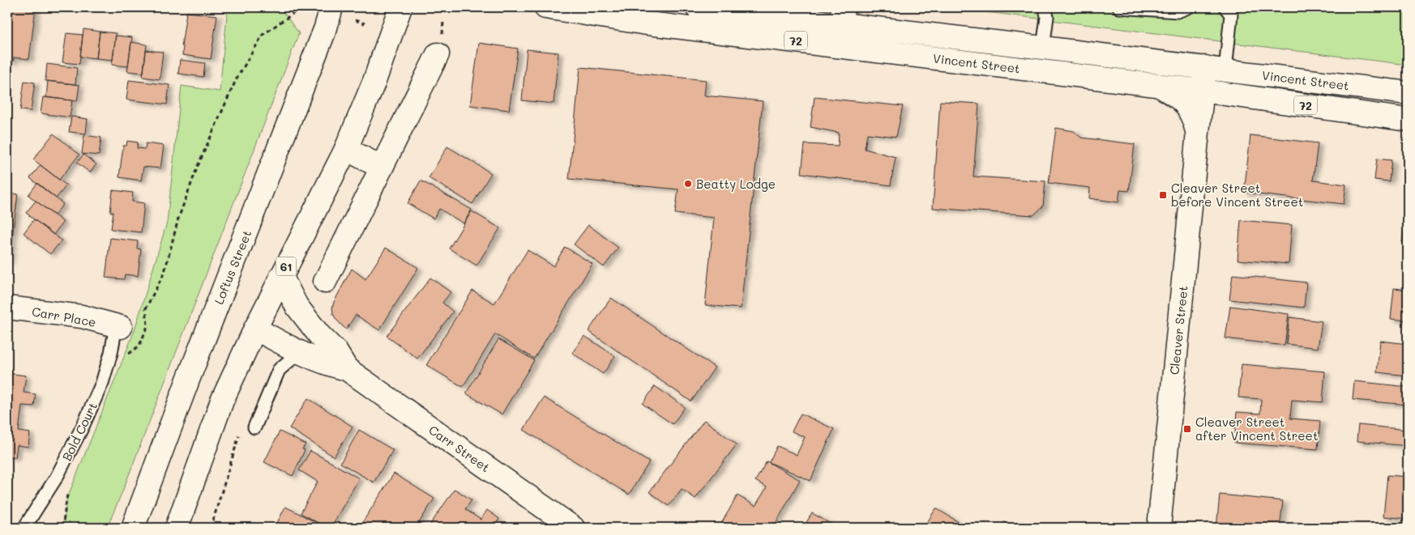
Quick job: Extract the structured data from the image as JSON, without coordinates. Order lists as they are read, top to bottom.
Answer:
{
  "streets": {
    "main road": [
      "72",
      "Vincent Street",
      "61",
      "Loftus Street",
      "Carr Place",
      "Cleaver Street",
      "Carr Street"
    ],
    "lane": ["Bold Court"]
  },
  "crossings": [
    ["Vincent Street", "Cleaver Street"],
    ["61", "Carr Street"],
    ["Carr Place", "Bold Court"]
  ],
  "places": {
    "other": ["Beatty Lodge"],
    "transit": ["Cleaver Street before Vincent Street", "Cleaver Street after Vincent Street"]
  }
}
